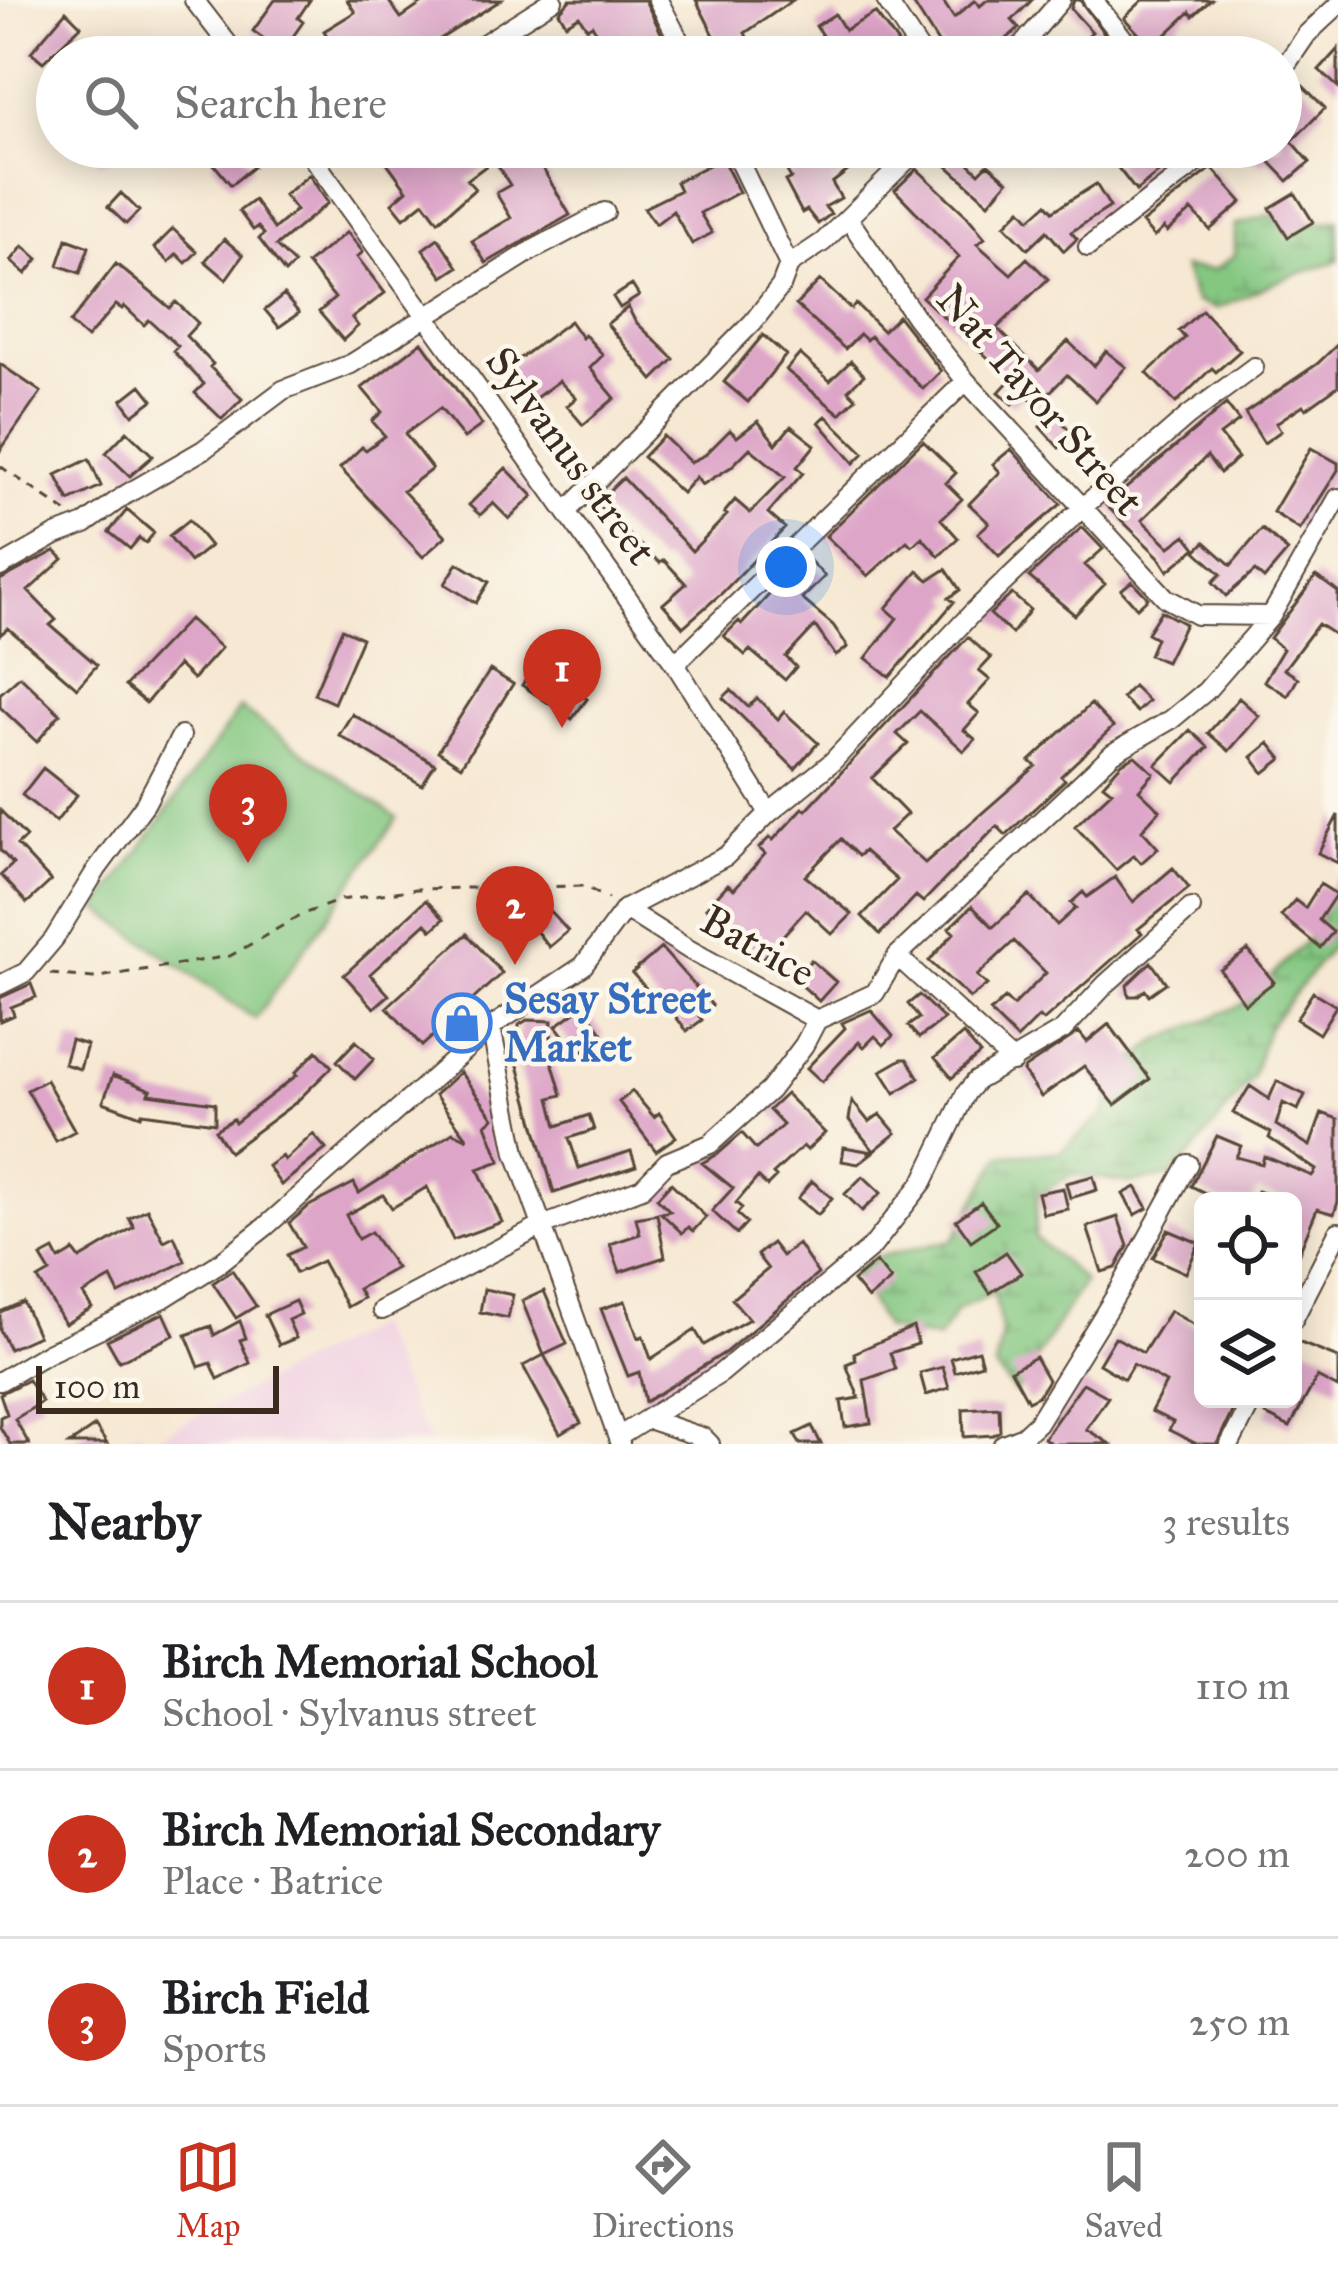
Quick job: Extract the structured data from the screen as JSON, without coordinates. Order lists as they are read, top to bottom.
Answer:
{
  "streets": {
    "street": ["Nat Tayor Street", "Sylvanus street", "Batrice"]
  },
  "crossings": [
    ["Nat Tayor Street", "Batrice"]
  ],
  "places": {
    "shop": ["Sesay Street Market"]
  },
  "scale_bar": "100 m",
  "page": {
    "search": "Search here",
    "pins": ["1", "3", "2"],
    "scale": "100 m",
    "heading": ["Nearby", "3 results"],
    "list": [
      {
        "mark": "1",
        "name": "Birch Memorial School",
        "note": "School · Sylvanus street",
        "value": "110 m"
      },
      {
        "mark": "2",
        "name": "Birch Memorial Secondary",
        "note": "Place · Batrice",
        "value": "200 m"
      },
      {
        "mark": "3",
        "name": "Birch Field",
        "note": "Sports",
        "value": "250 m"
      }
    ],
    "nav": ["Map", "Directions", "Saved"]
  }
}
